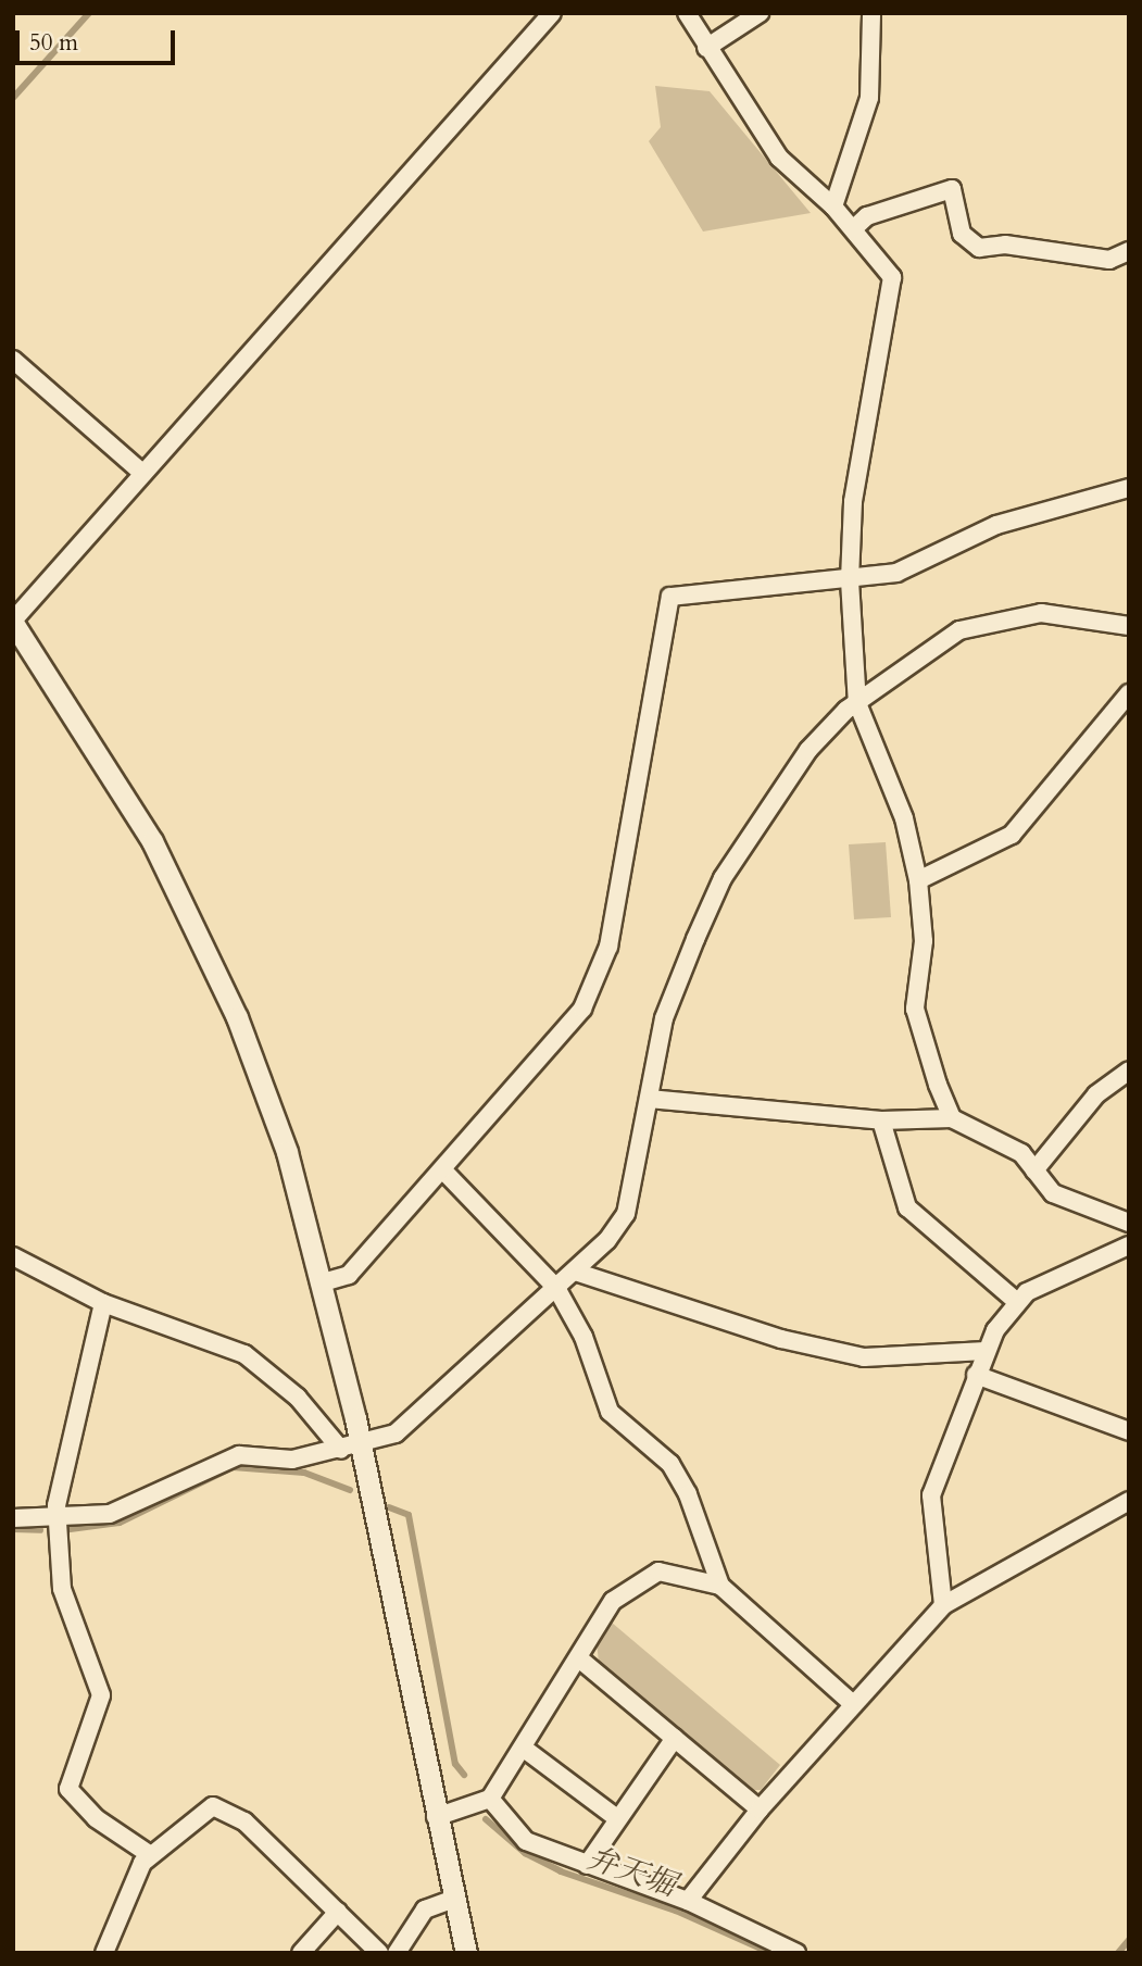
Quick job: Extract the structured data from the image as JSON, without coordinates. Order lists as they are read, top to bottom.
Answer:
{
  "water": ["弁天堀"],
  "scale_bar": "50 m"
}
